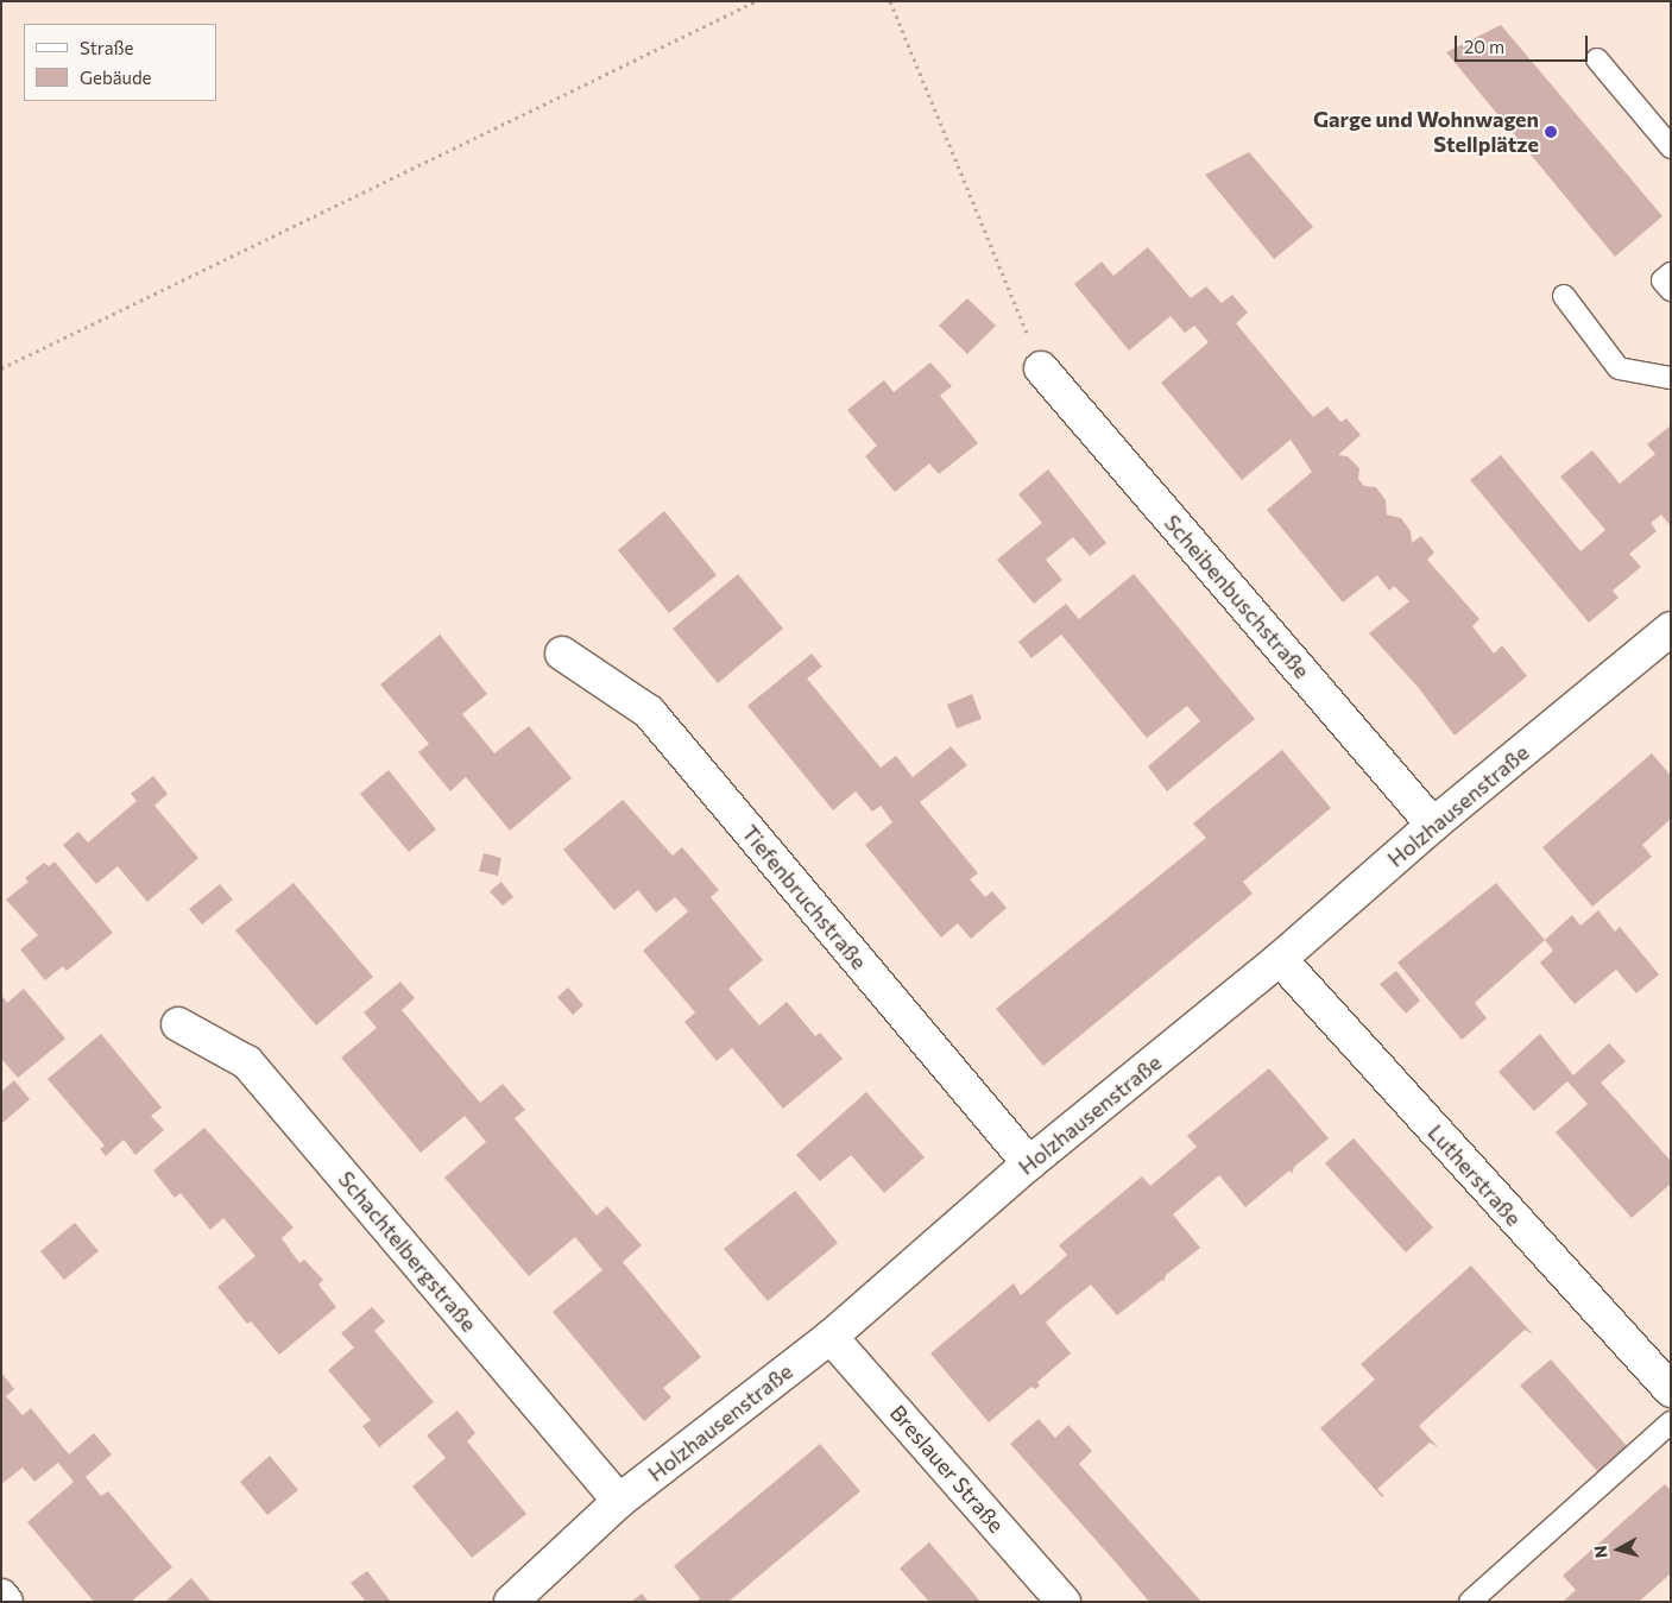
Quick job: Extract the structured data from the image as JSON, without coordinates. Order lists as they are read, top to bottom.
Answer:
{
  "streets": {
    "street": [
      "Scheibenbuschstraße",
      "Holzhausenstraße",
      "Tiefenbruchstraße",
      "Lutherstraße",
      "Schachtelbergstraße",
      "Breslauer Straße"
    ]
  },
  "crossings": [
    ["Scheibenbuschstraße", "Holzhausenstraße"],
    ["Holzhausenstraße", "Tiefenbruchstraße"],
    ["Holzhausenstraße", "Lutherstraße"],
    ["Holzhausenstraße", "Schachtelbergstraße"],
    ["Holzhausenstraße", "Breslauer Straße"]
  ],
  "places": ["Garge und Wohnwagen Stellplätze"],
  "legend": ["Straße", "Gebäude"],
  "scale_bar": "20 m",
  "north": "left"
}
